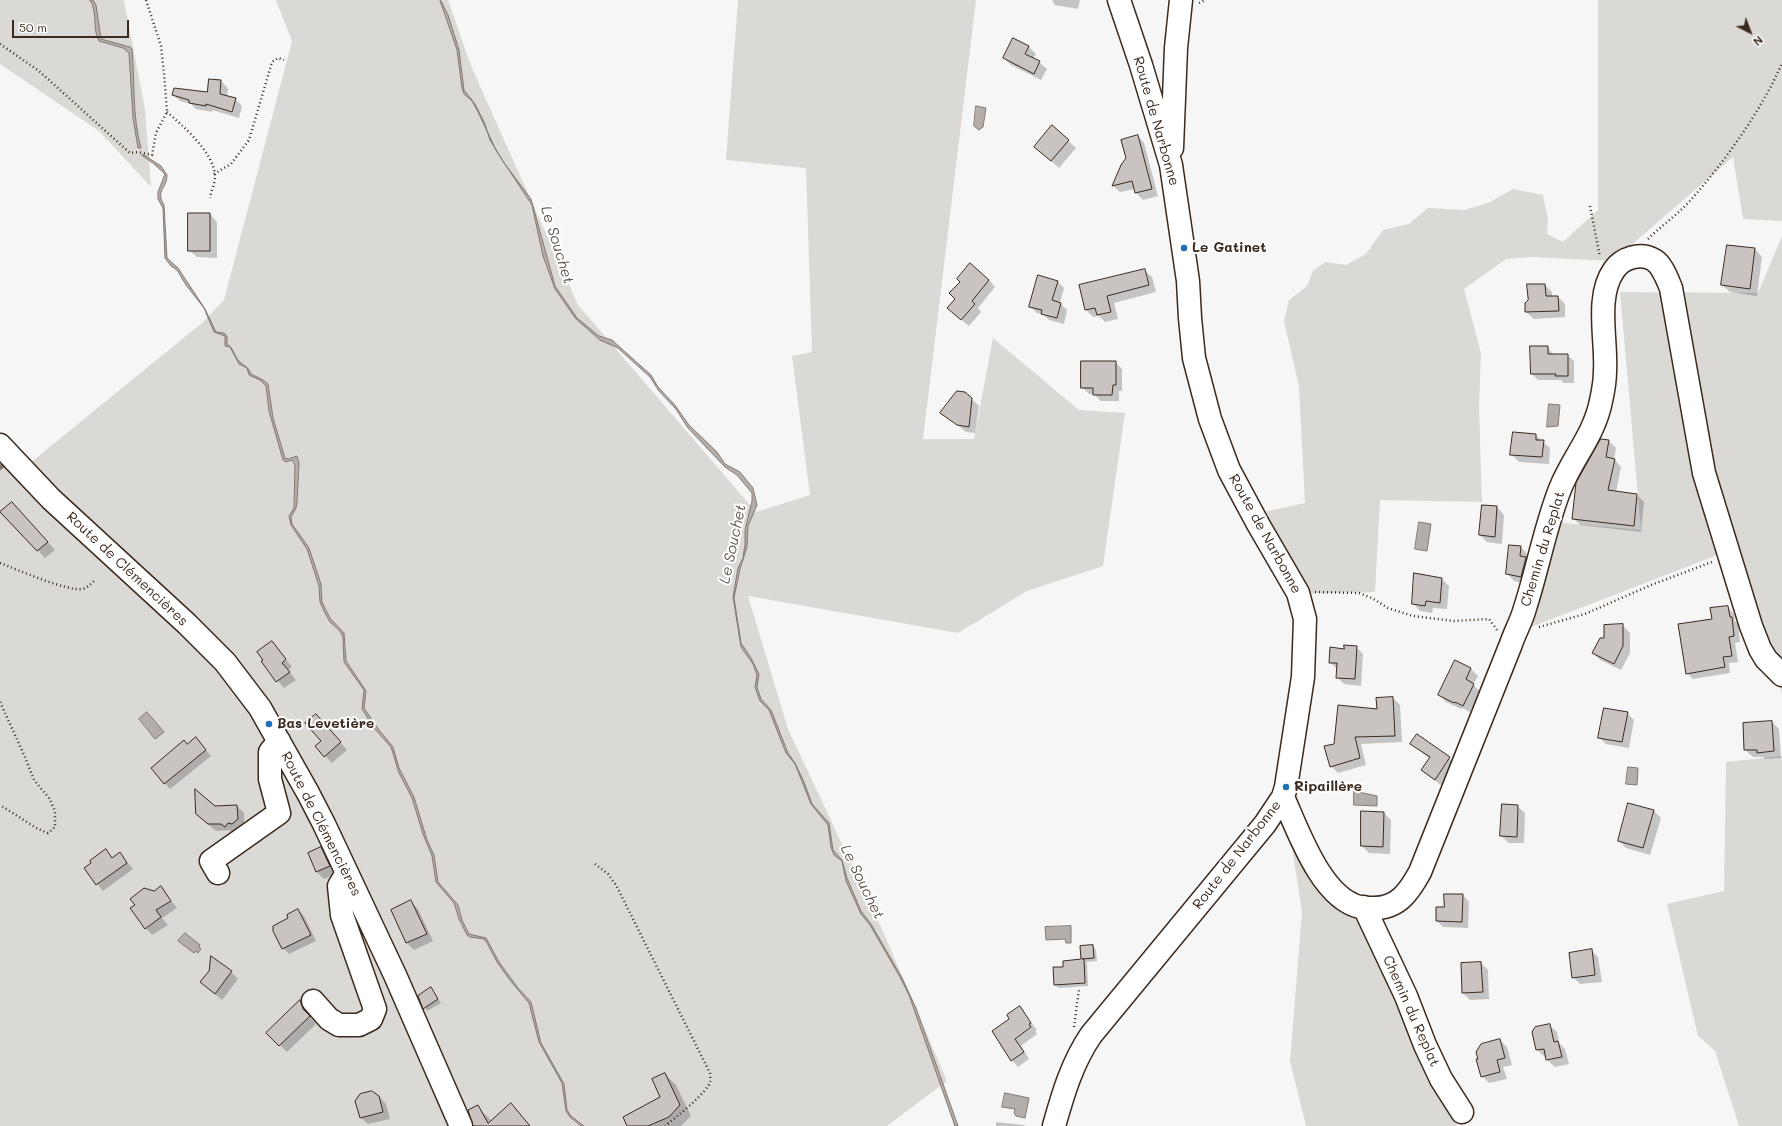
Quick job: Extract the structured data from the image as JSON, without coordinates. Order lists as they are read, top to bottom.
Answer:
{
  "streets": {
    "street": ["Route de Narbonne", "Chemin du Replat", "Route de Clémencières"]
  },
  "crossings": [
    ["Route de Narbonne", "Chemin du Replat"]
  ],
  "water": ["Le Souchet"],
  "places": ["Le Gatinet", "Bas Levetière", "Ripaillère"],
  "scale_bar": "50 m",
  "north": "bottom right"
}
